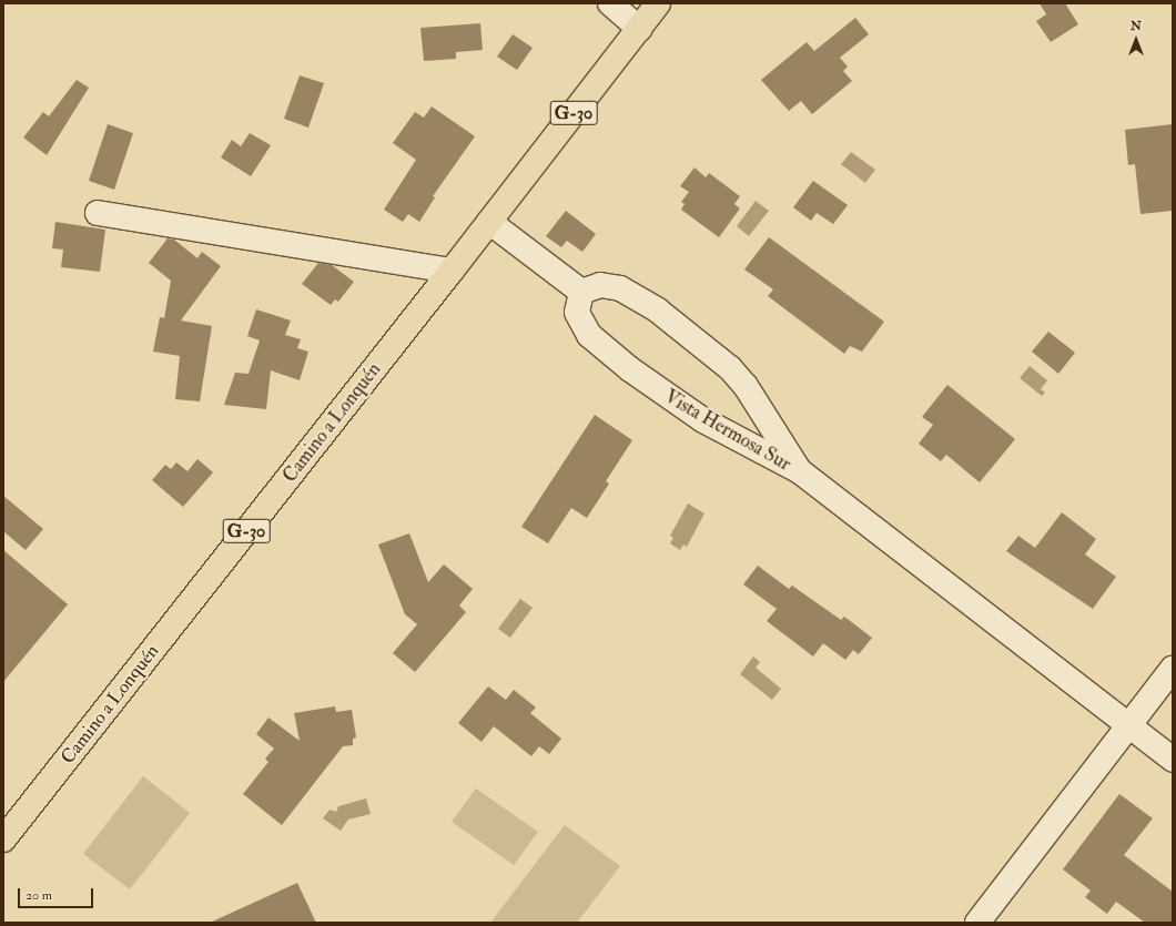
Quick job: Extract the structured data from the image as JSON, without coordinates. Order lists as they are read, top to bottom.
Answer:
{
  "streets": {
    "main road": ["G-30", "Camino a Lonquén"],
    "street": ["Vista Hermosa Sur"]
  },
  "scale_bar": "20 m",
  "north": "top"
}
